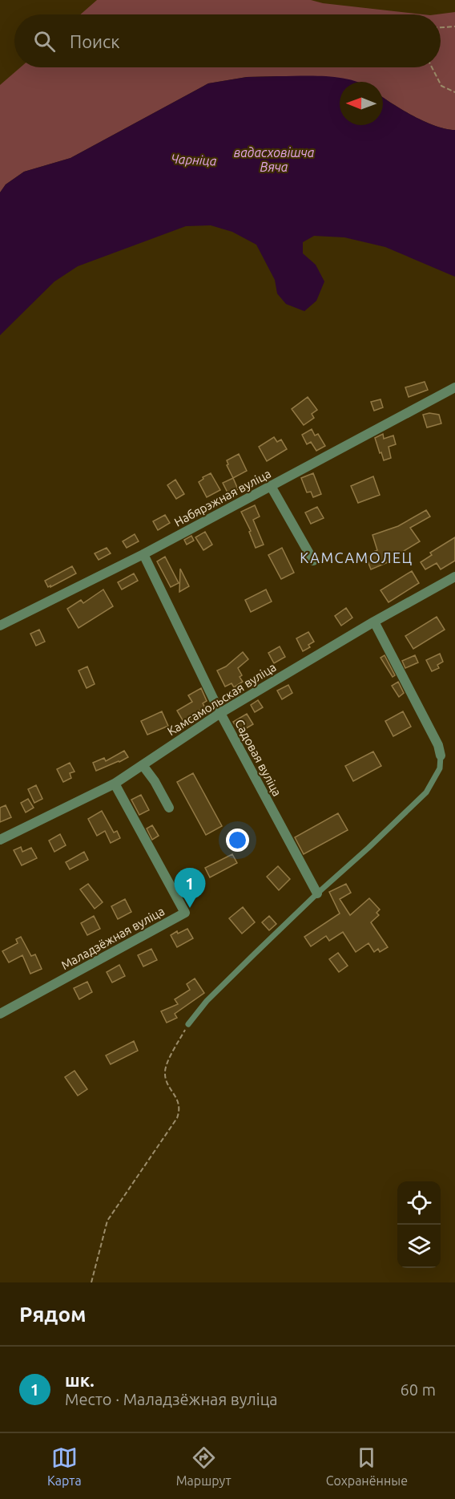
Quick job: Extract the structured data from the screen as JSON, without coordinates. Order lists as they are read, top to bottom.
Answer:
{
  "streets": {
    "street": [
      "Набярэжная вуліца",
      "Камсамольская вуліца",
      "Садовая вуліца",
      "Маладзёжная вуліца"
    ]
  },
  "crossings": [
    ["Набярэжная вуліца", "Садовая вуліца"],
    ["Камсамольская вуліца", "Садовая вуліца"],
    ["Камсамольская вуліца", "Маладзёжная вуліца"]
  ],
  "districts": ["КАМСАМОЛЕЦ"],
  "water": ["вадасховішча Вяча", "Чарніца"],
  "north": "left",
  "page": {
    "search": "Поиск",
    "pins": "1",
    "heading": "Рядом",
    "list": [
      {
        "mark": "1",
        "name": "шк.",
        "note": "Место · Маладзёжная вуліца",
        "value": "60 m"
      }
    ],
    "nav": ["Карта", "Маршрут", "Сохранённые"]
  }
}
